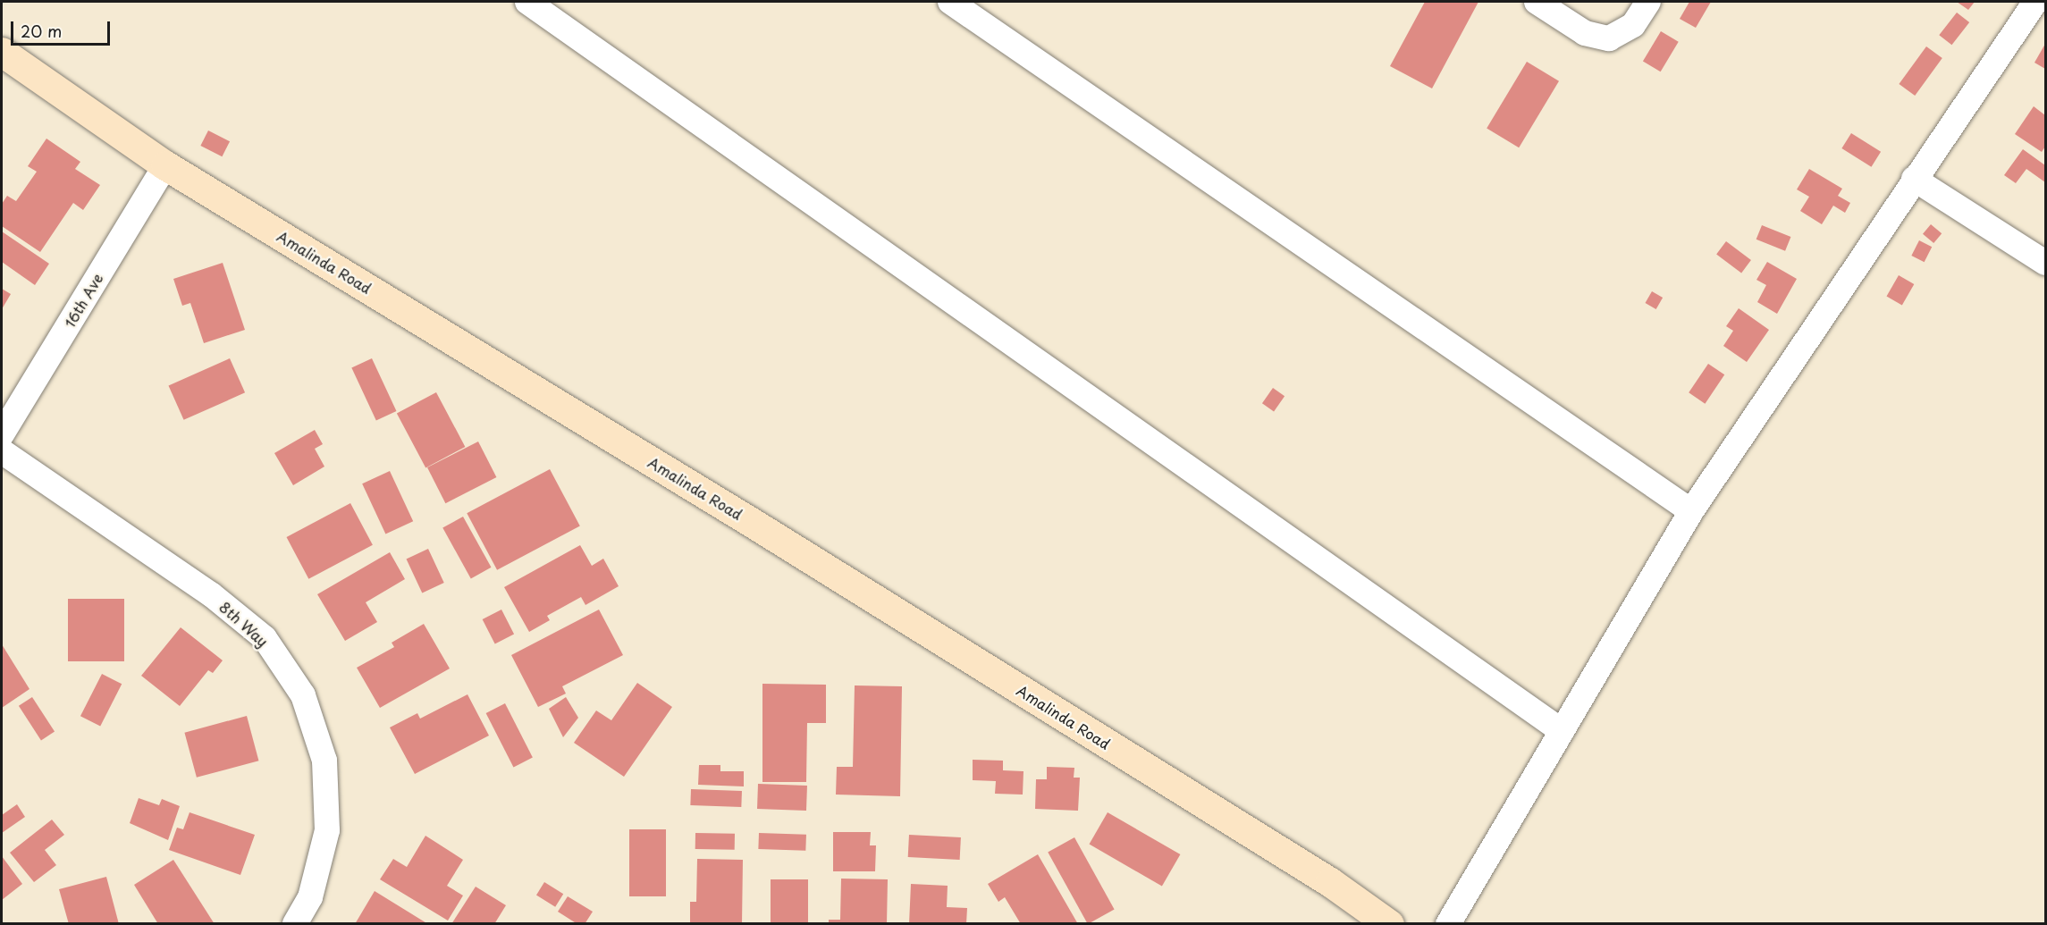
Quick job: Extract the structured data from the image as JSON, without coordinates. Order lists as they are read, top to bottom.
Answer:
{
  "streets": {
    "street": ["Amalinda Road", "16th Ave", "8th Way"]
  },
  "crossings": [
    ["Amalinda Road", "16th Ave"]
  ],
  "scale_bar": "20 m"
}
